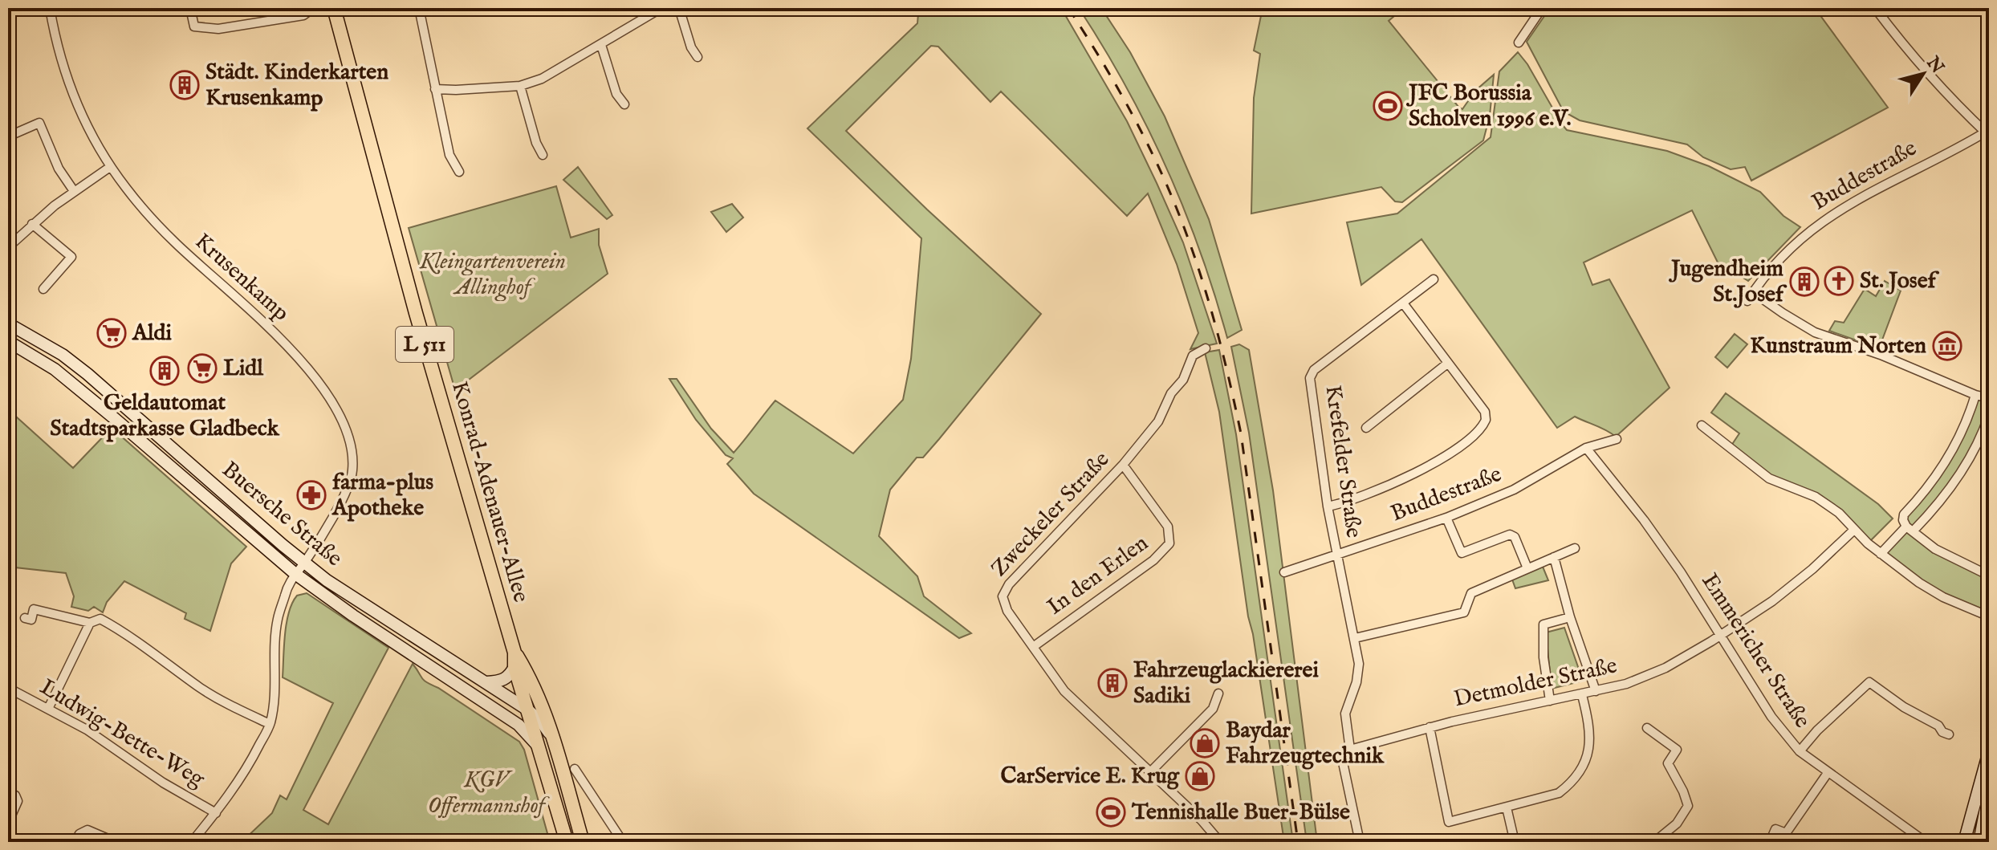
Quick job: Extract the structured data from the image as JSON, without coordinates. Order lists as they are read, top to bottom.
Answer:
{
  "streets": {
    "main road": ["L 511", "Konrad-Adenauer-Allee", "Buersche Straße"],
    "street": [
      "Buddestraße",
      "Krusenkamp",
      "Krefelder Straße",
      "Zweckeler Straße",
      "In den Erlen",
      "Emmericher Straße",
      "Detmolder Straße",
      "Ludwig-Bette-Weg"
    ]
  },
  "crossings": [
    ["Buddestraße", "Krefelder Straße"],
    ["Buddestraße", "Emmericher Straße"],
    ["Krusenkamp", "Buersche Straße"],
    ["Krusenkamp", "Ludwig-Bette-Weg"],
    ["Krefelder Straße", "Detmolder Straße"],
    ["Konrad-Adenauer-Allee", "Buersche Straße"],
    ["Zweckeler Straße", "In den Erlen"],
    ["Emmericher Straße", "Detmolder Straße"]
  ],
  "parks": ["Kleingartenverein Allinghof", "KGV Offermannshof"],
  "places": {
    "building": [
      "Städt. Kinderkarten Krusenkamp",
      "Jugendheim St.Josef",
      "Geldautomat Stadtsparkasse Gladbeck",
      "Fahrzeuglackiererei Sadiki"
    ],
    "sports": ["JFC Borussia Scholven 1996 e.V.", "Tennishalle Buer-Bülse"],
    "church": ["St. Josef"],
    "supermarket": ["Aldi", "Lidl"],
    "museum": ["Kunstraum Norten"],
    "pharmacy": ["farma-plus Apotheke"],
    "shop": ["Baydar Fahrzeugtechnik", "CarService E. Krug"]
  },
  "north": "top right"
}
